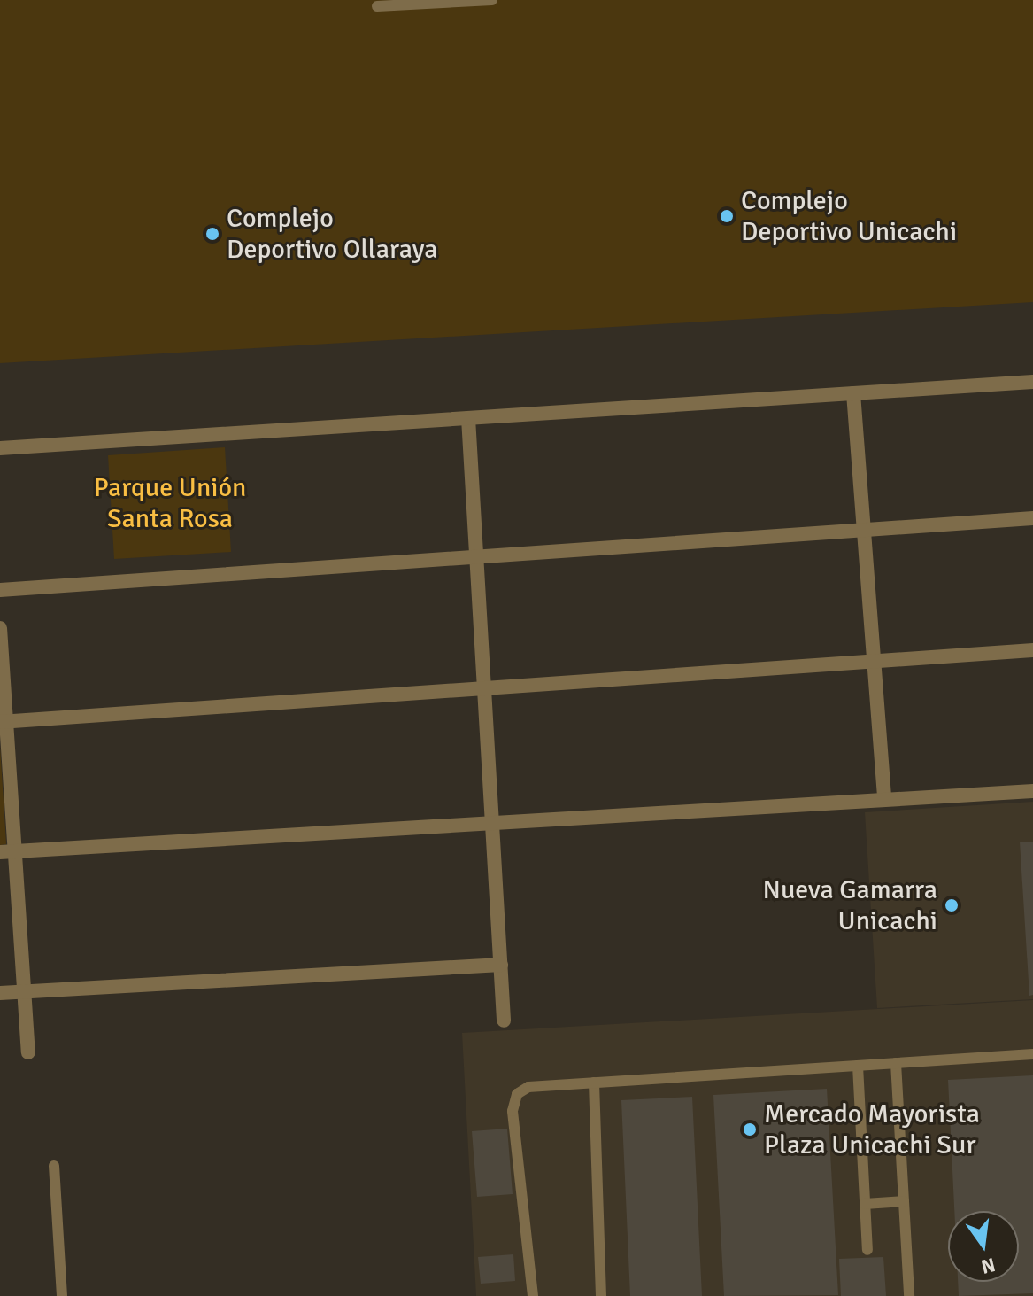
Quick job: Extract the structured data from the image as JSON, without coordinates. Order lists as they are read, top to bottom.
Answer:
{
  "parks": ["Parque Unión Santa Rosa"],
  "places": [
    "Complejo Deportivo Unicachi",
    "Complejo Deportivo Ollaraya",
    "Nueva Gamarra Unicachi",
    "Mercado Mayorista Plaza Unicachi Sur"
  ],
  "north": "bottom"
}
